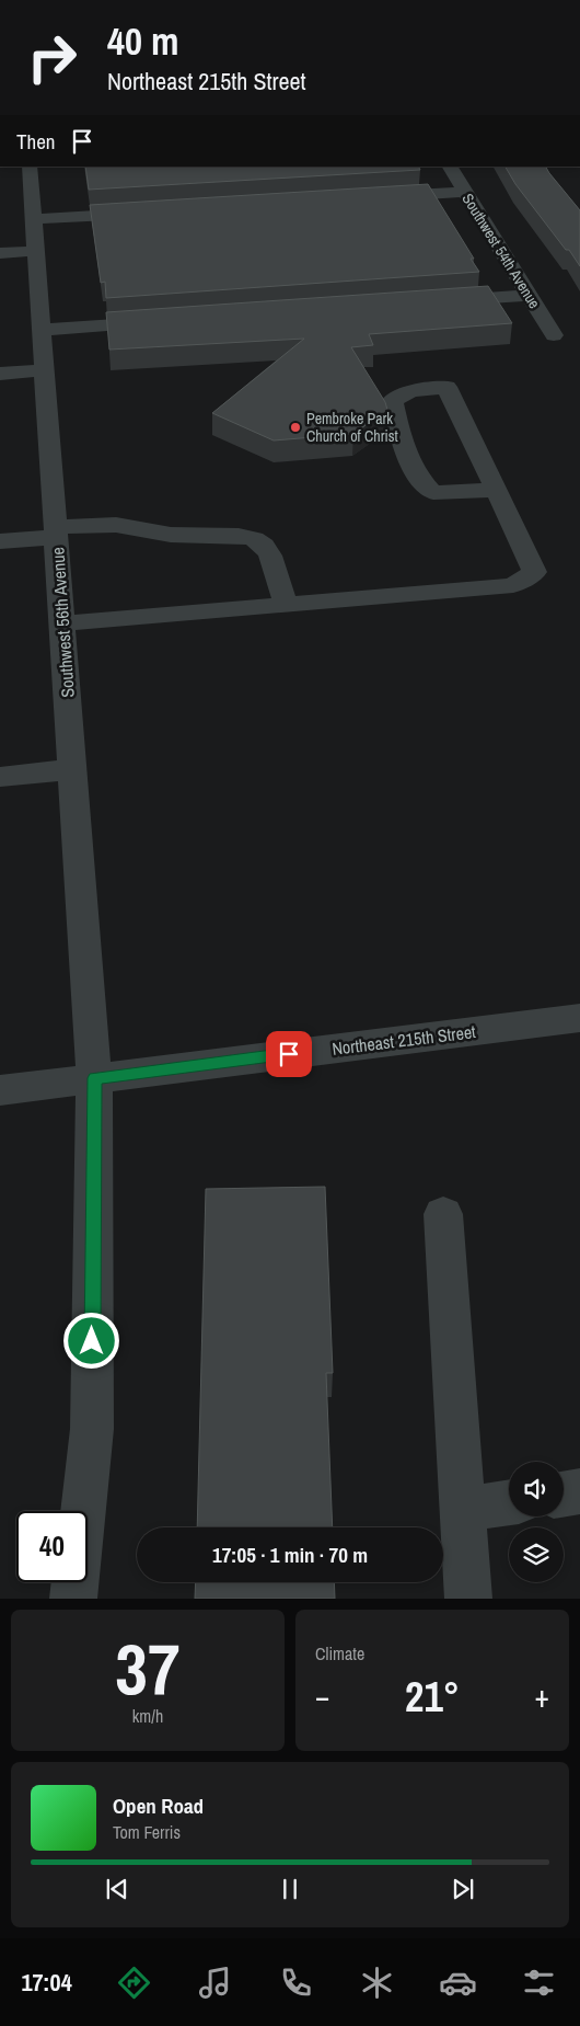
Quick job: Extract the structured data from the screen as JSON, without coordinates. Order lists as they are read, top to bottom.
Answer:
{
  "streets": {
    "street": ["Southwest 54th Avenue", "Southwest 56th Avenue", "Northeast 215th Street"]
  },
  "crossings": [
    ["Southwest 56th Avenue", "Northeast 215th Street"]
  ],
  "places": ["Pembroke Park Church of Christ"],
  "page": {
    "turn": ["40 m", "Northeast 215th Street"],
    "then": "Then",
    "limit": "40",
    "trip": "17:05 · 1 min · 70 m",
    "tile": [
      ["37", "km/h"],
      "Climate"
    ],
    "heat": ["−", "21°", "+"],
    "song": ["Open Road", "Tom Ferris"],
    "tabs": "17:04"
  }
}
